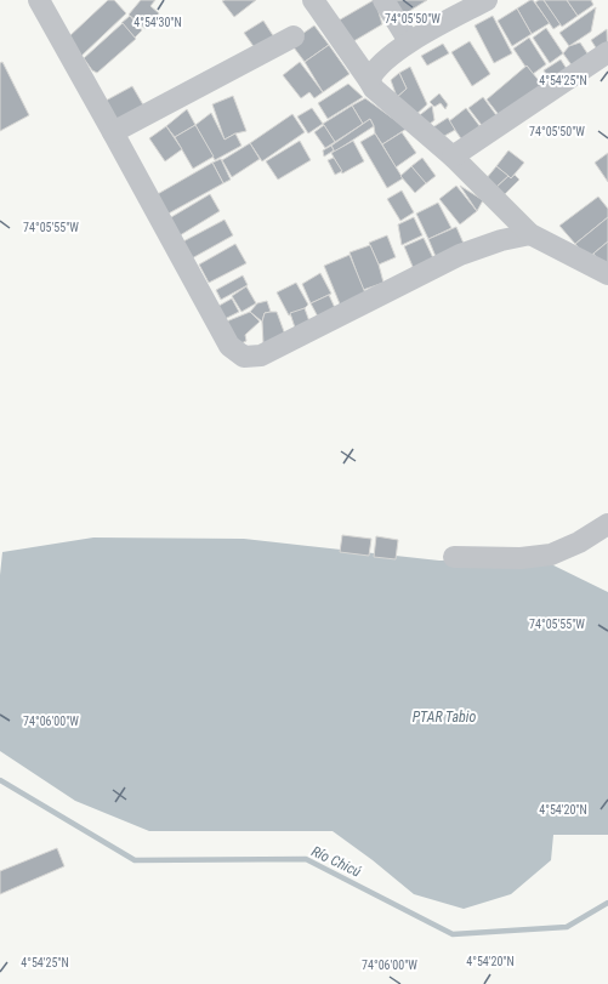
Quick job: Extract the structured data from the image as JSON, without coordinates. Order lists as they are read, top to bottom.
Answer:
{
  "water": ["PTAR Tabio", "Río Chicú"],
  "coordinates": [
    "74°05'50\"W",
    "4°54'30\"N",
    "4°54'25\"N",
    "74°05'55\"W",
    "74°06'00\"W",
    "4°54'20\"N"
  ]
}
